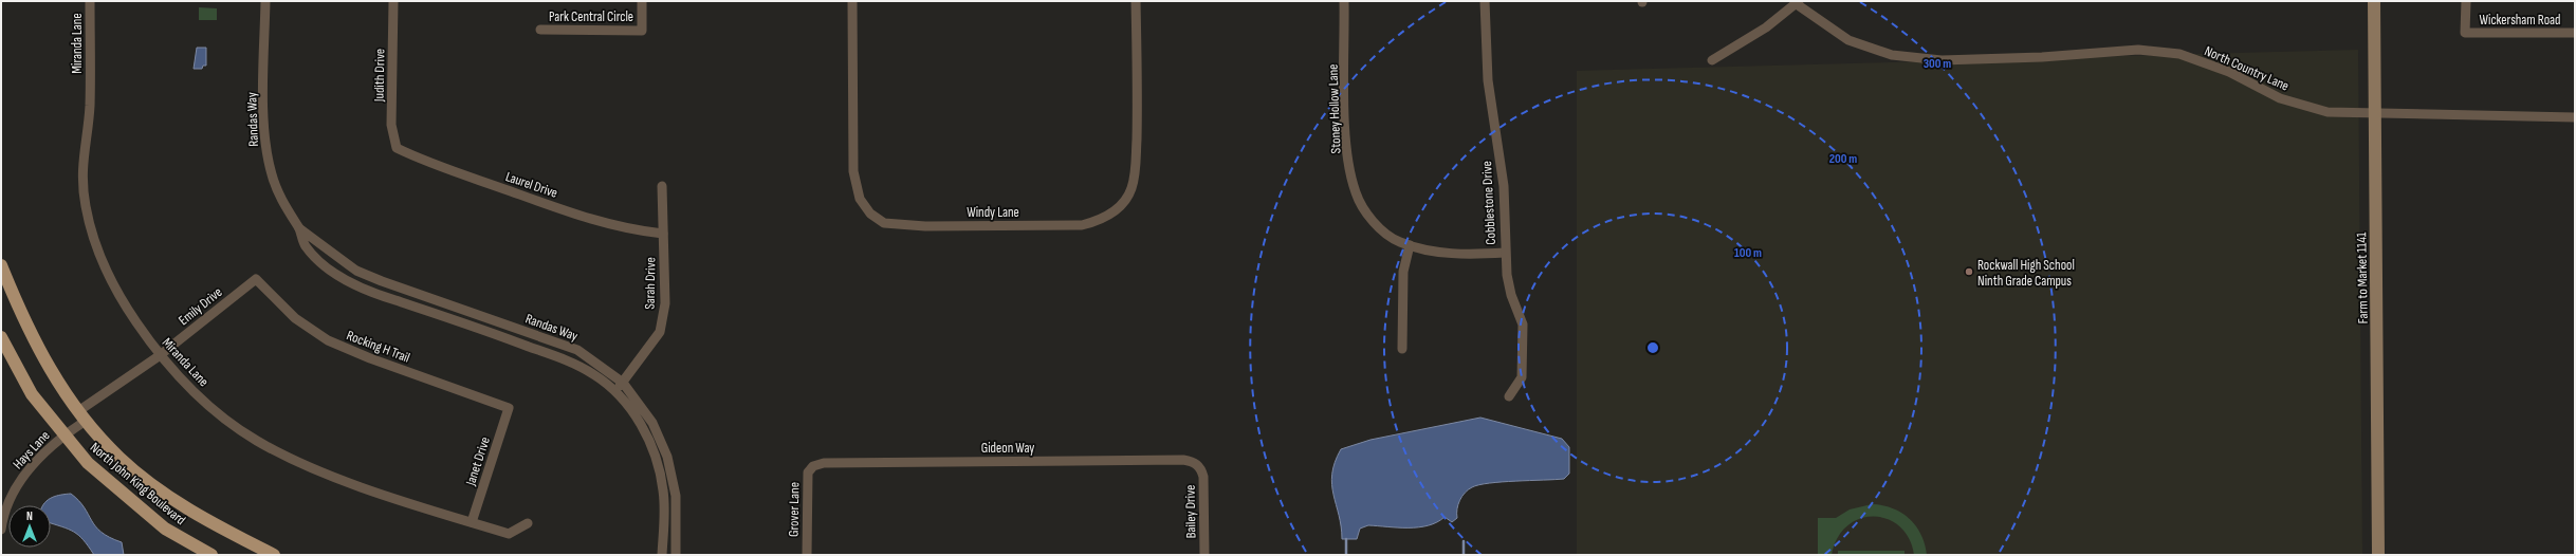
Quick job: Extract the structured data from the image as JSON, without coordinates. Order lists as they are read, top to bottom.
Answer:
{
  "streets": {
    "main road": ["North John King Boulevard"],
    "street": [
      "Park Central Circle",
      "Wickersham Road",
      "Miranda Lane",
      "North Country Lane",
      "Judith Drive",
      "Stoney Hollow Lane",
      "Randas Way",
      "Laurel Drive",
      "Cobblestone Drive",
      "Windy Lane",
      "Farm to Market 1141",
      "Sarah Drive",
      "Emily Drive",
      "Rocking H Trail",
      "Gideon Way",
      "Hays Lane",
      "Janet Drive",
      "Grover Lane",
      "Bailey Drive"
    ]
  },
  "crossings": [
    ["Miranda Lane", "Emily Drive"],
    ["Miranda Lane", "Janet Drive"],
    ["North Country Lane", "Farm to Market 1141"],
    ["Judith Drive", "Laurel Drive"],
    ["Stoney Hollow Lane", "Cobblestone Drive"],
    ["Randas Way", "Sarah Drive"],
    ["Laurel Drive", "Sarah Drive"],
    ["Emily Drive", "Rocking H Trail"],
    ["Emily Drive", "Hays Lane"],
    ["Emily Drive", "North John King Boulevard"],
    ["Rocking H Trail", "Janet Drive"],
    ["Gideon Way", "Grover Lane"],
    ["Gideon Way", "Bailey Drive"],
    ["Hays Lane", "North John King Boulevard"]
  ],
  "places": ["Rockwall High School Ninth Grade Campus"],
  "north": "top",
  "rings": ["300 m", "200 m", "100 m"]
}
